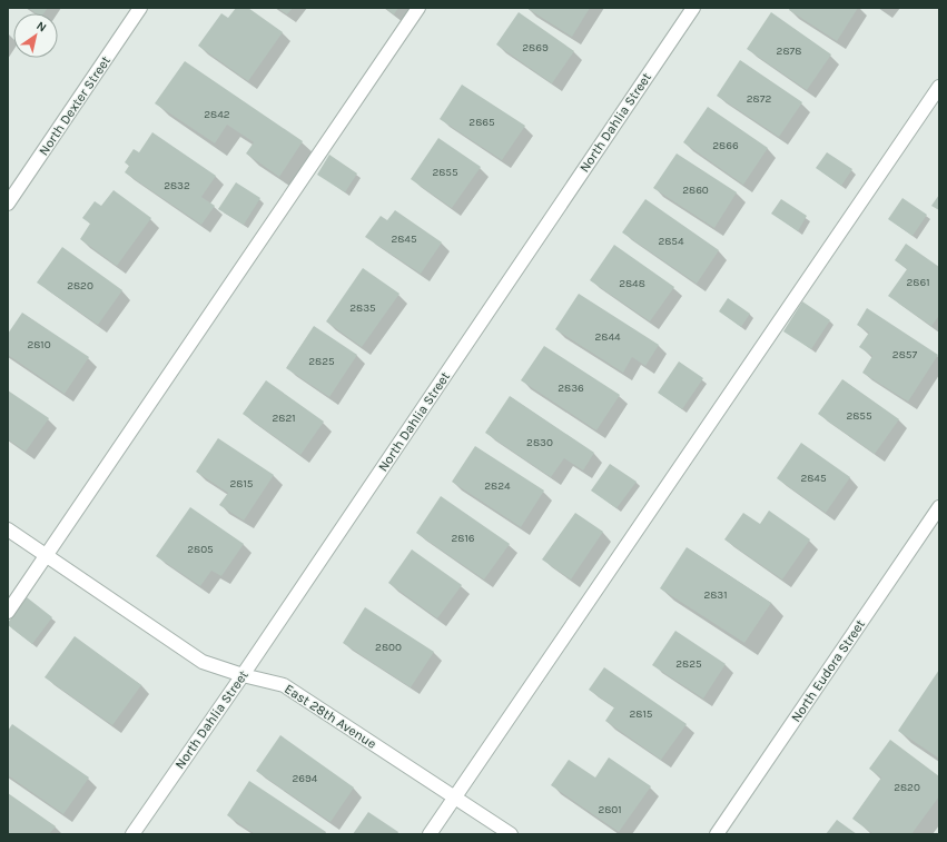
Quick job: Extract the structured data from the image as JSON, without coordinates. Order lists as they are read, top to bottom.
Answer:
{
  "streets": {
    "street": [
      "North Dexter Street",
      "North Dahlia Street",
      "North Eudora Street",
      "East 28th Avenue"
    ]
  },
  "crossings": [
    ["North Dahlia Street", "East 28th Avenue"]
  ],
  "house_numbers": [
    "2869",
    "2878",
    "2872",
    "2842",
    "2865",
    "2866",
    "2855",
    "2832",
    "2860",
    "2845",
    "2854",
    "2861",
    "2848",
    "2820",
    "2835",
    "2844",
    "2810",
    "2857",
    "2825",
    "2836",
    "2855",
    "2821",
    "2830",
    "2845",
    "2815",
    "2824",
    "2816",
    "2805",
    "2831",
    "2800",
    "2825",
    "2815",
    "2694",
    "2820",
    "2801"
  ],
  "north": "top right"
}
